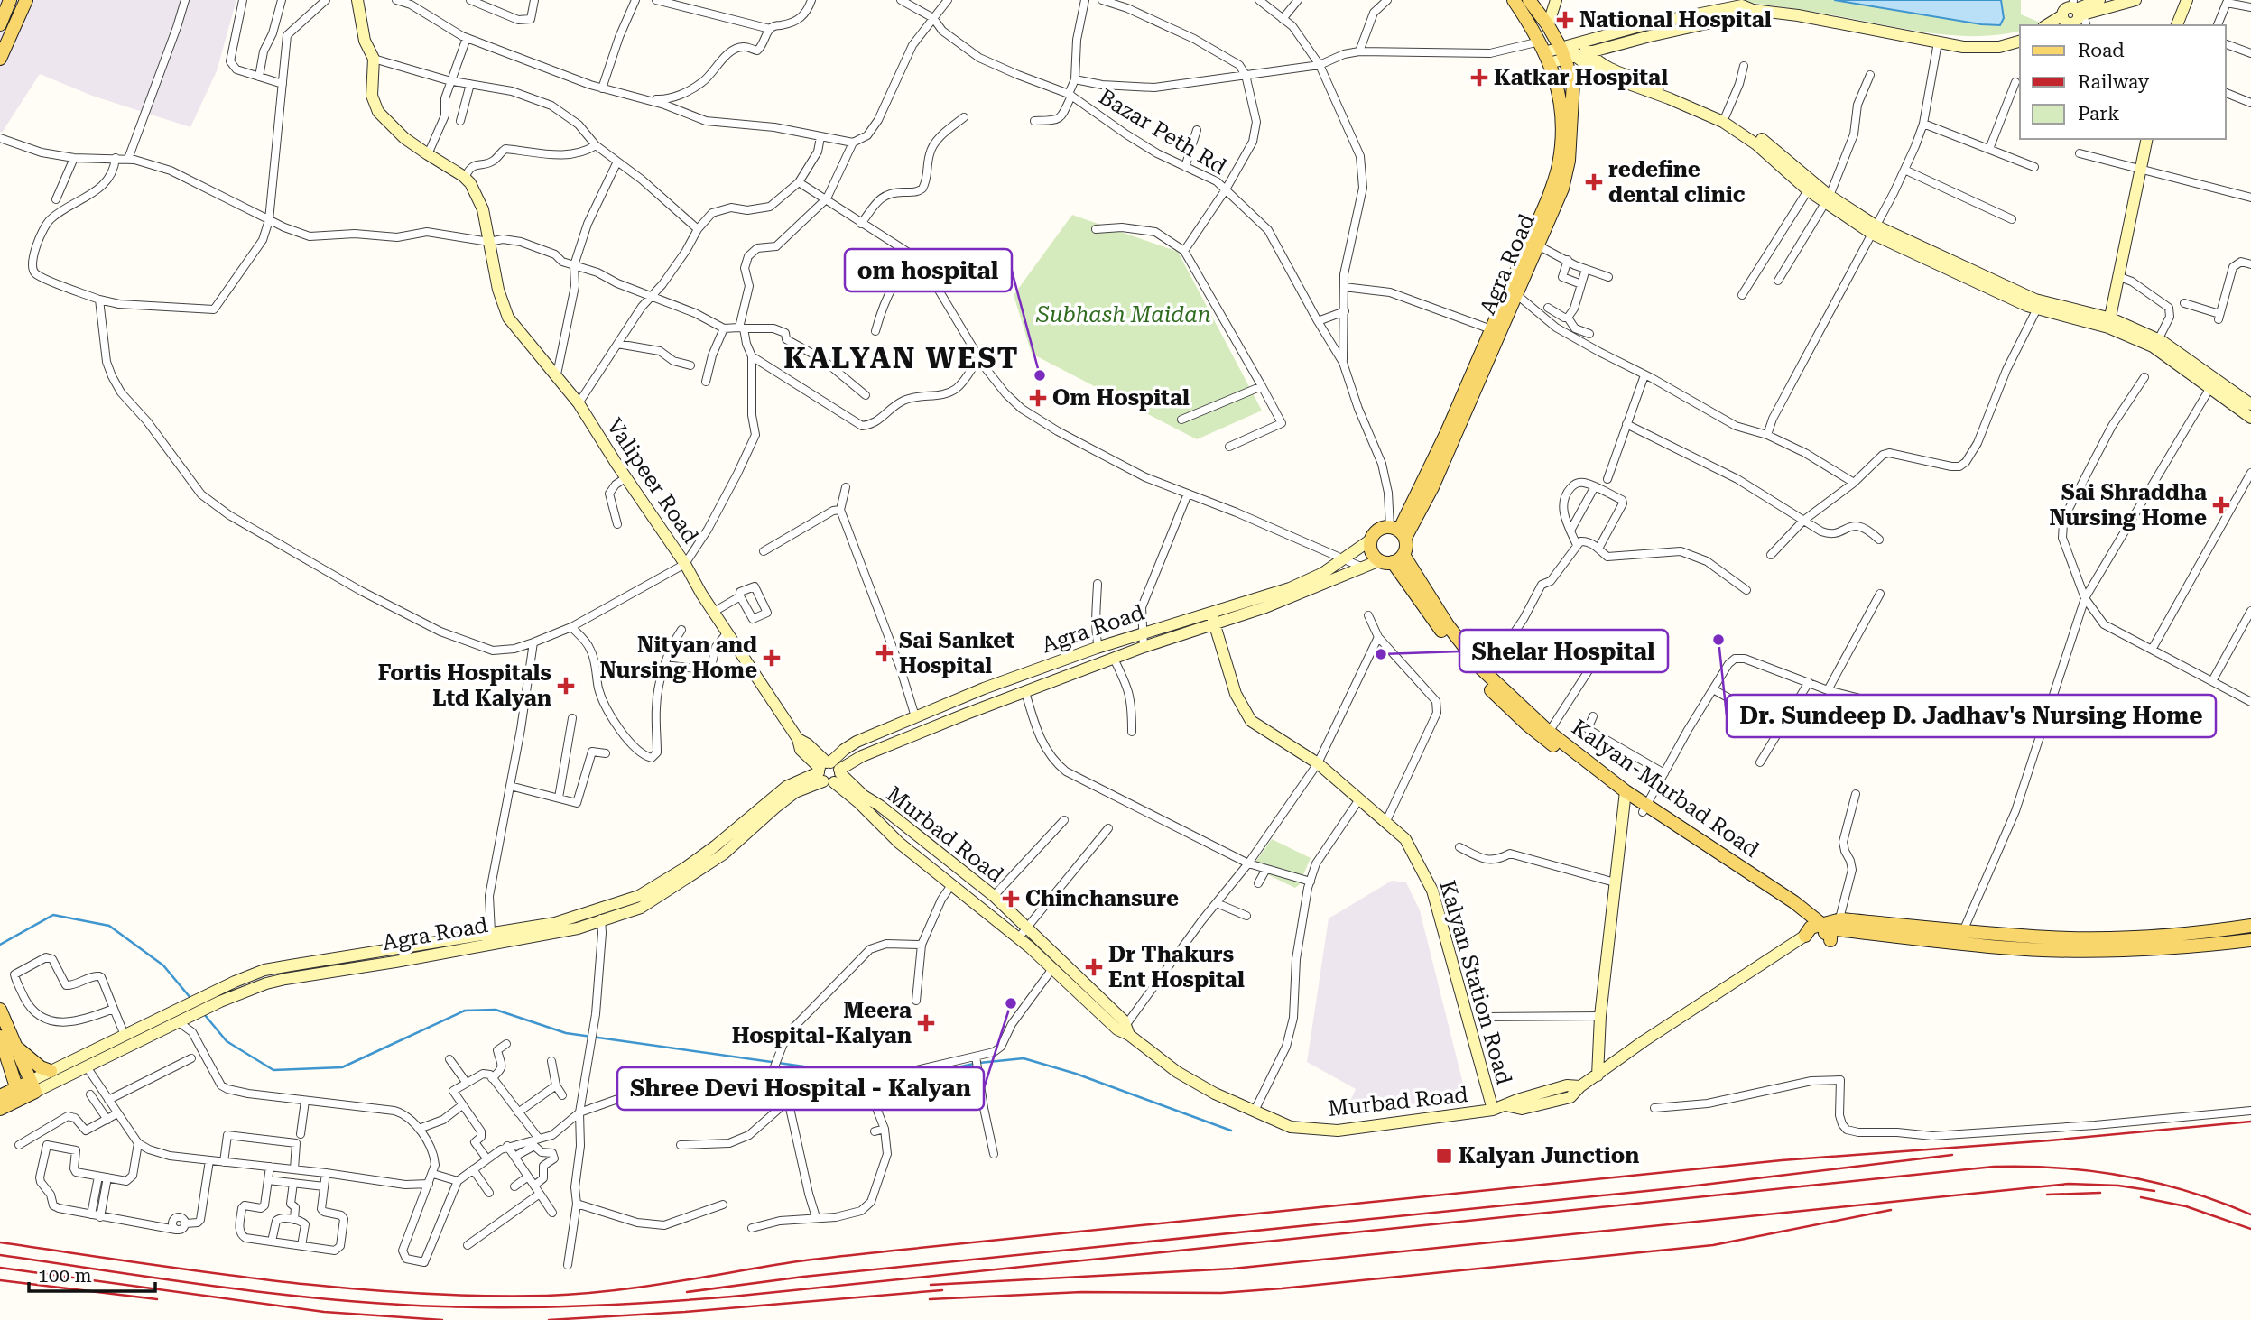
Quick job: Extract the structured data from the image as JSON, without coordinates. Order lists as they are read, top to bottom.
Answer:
{
  "streets": {
    "main road": ["Agra Road", "Kalyan-Murbad Road"],
    "street": [
      "Bazar Peth Rd",
      "Valipeer Road",
      "Murbad Road",
      "Kalyan Station Road"
    ]
  },
  "crossings": [
    ["Agra Road", "Valipeer Road"],
    ["Agra Road", "Kalyan-Murbad Road"],
    ["Agra Road", "Murbad Road"],
    ["Agra Road", "Kalyan Station Road"],
    ["Valipeer Road", "Murbad Road"],
    ["Kalyan-Murbad Road", "Murbad Road"],
    ["Murbad Road", "Kalyan Station Road"]
  ],
  "districts": ["KALYAN WEST"],
  "parks": ["Subhash Maidan"],
  "places": {
    "health": [
      "National Hospital",
      "Katkar Hospital",
      "redefine dental clinic",
      "Om Hospital",
      "Sai Shraddha Nursing Home",
      "Sai Sanket Hospital",
      "Nityan and Nursing Home",
      "Fortis Hospitals Ltd Kalyan",
      "Chinchansure",
      "Dr Thakurs Ent Hospital",
      "Meera Hospital-Kalyan"
    ],
    "other": [
      "om hospital",
      "Dr. Sundeep D. Jadhav's Nursing Home",
      "Shelar Hospital",
      "Shree Devi Hospital - Kalyan"
    ],
    "transit": ["Kalyan Junction"]
  },
  "legend": ["Road", "Railway", "Park"],
  "scale_bar": "100 m"
}
